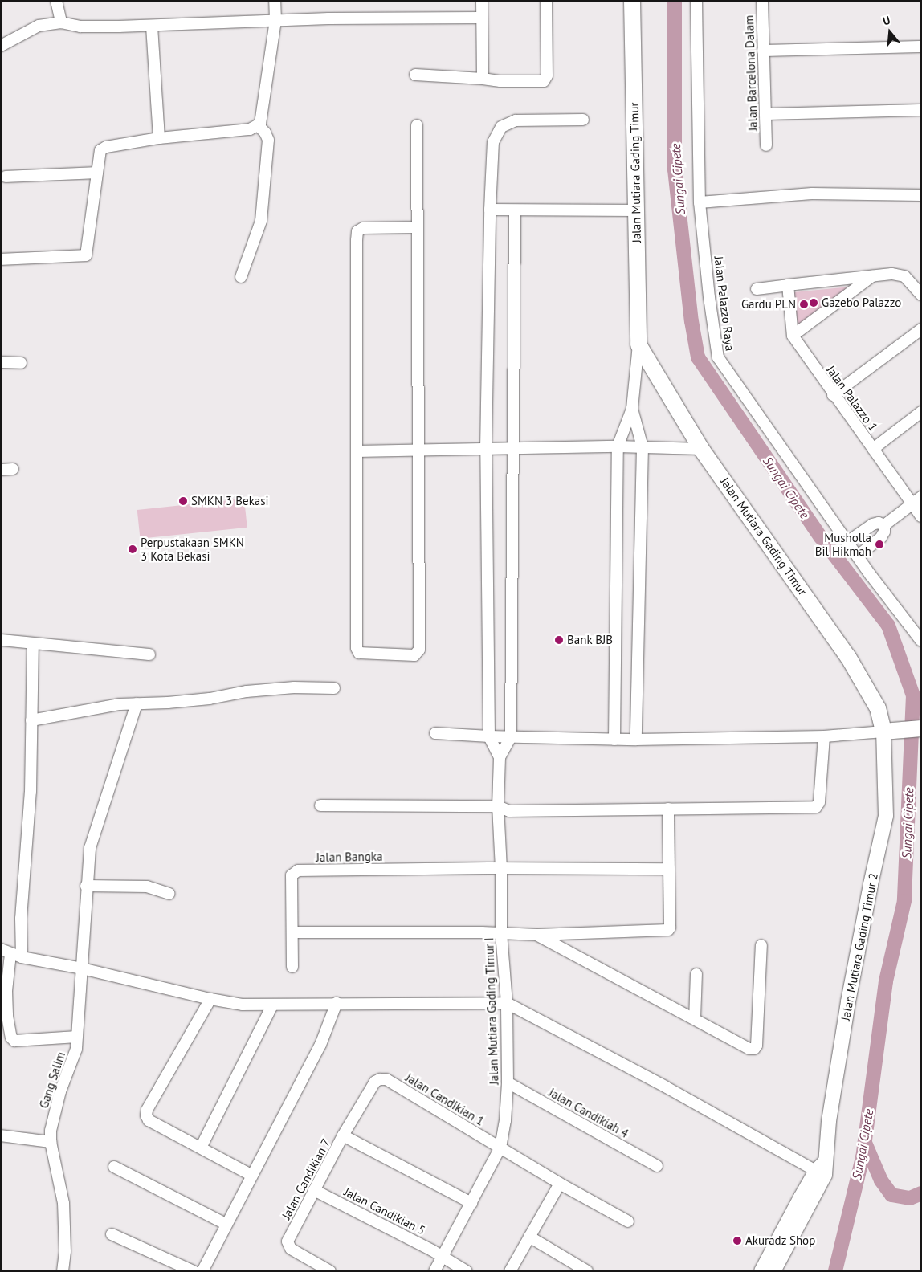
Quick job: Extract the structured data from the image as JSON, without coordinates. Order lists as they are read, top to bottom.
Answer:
{
  "streets": {
    "main road": ["Jalan Mutiara Gading Timur"],
    "street": [
      "Jalan Barcelona Dalam",
      "Jalan Palazzo Raya",
      "Jalan Palazzo 1",
      "Jalan Bangka",
      "Jalan Mutiara Gading Timur 2",
      "Jalan Mutiara Gading Timur I",
      "Gang Salim",
      "Jalan Candikian 1",
      "Jalan Candikiah 4",
      "Jalan Candikian 7",
      "Jalan Candikian 5"
    ]
  },
  "crossings": [
    ["Jalan Mutiara Gading Timur", "Jalan Mutiara Gading Timur 2"],
    ["Jalan Bangka", "Jalan Mutiara Gading Timur I"],
    ["Jalan Mutiara Gading Timur I", "Jalan Candikian 1"],
    ["Jalan Mutiara Gading Timur I", "Jalan Candikiah 4"],
    ["Jalan Mutiara Gading Timur I", "Jalan Candikian 5"],
    ["Jalan Candikian 1", "Jalan Candikian 7"],
    ["Jalan Candikian 7", "Jalan Candikian 5"]
  ],
  "water": ["Sungai Cipete"],
  "places": [
    "Gazebo Palazzo",
    "Gardu PLN",
    "SMKN 3 Bekasi",
    "Musholla Bil Hikmah",
    "Perpustakaan SMKN 3 Kota Bekasi",
    "Bank BJB",
    "Akuradz Shop"
  ],
  "north": "top"
}
